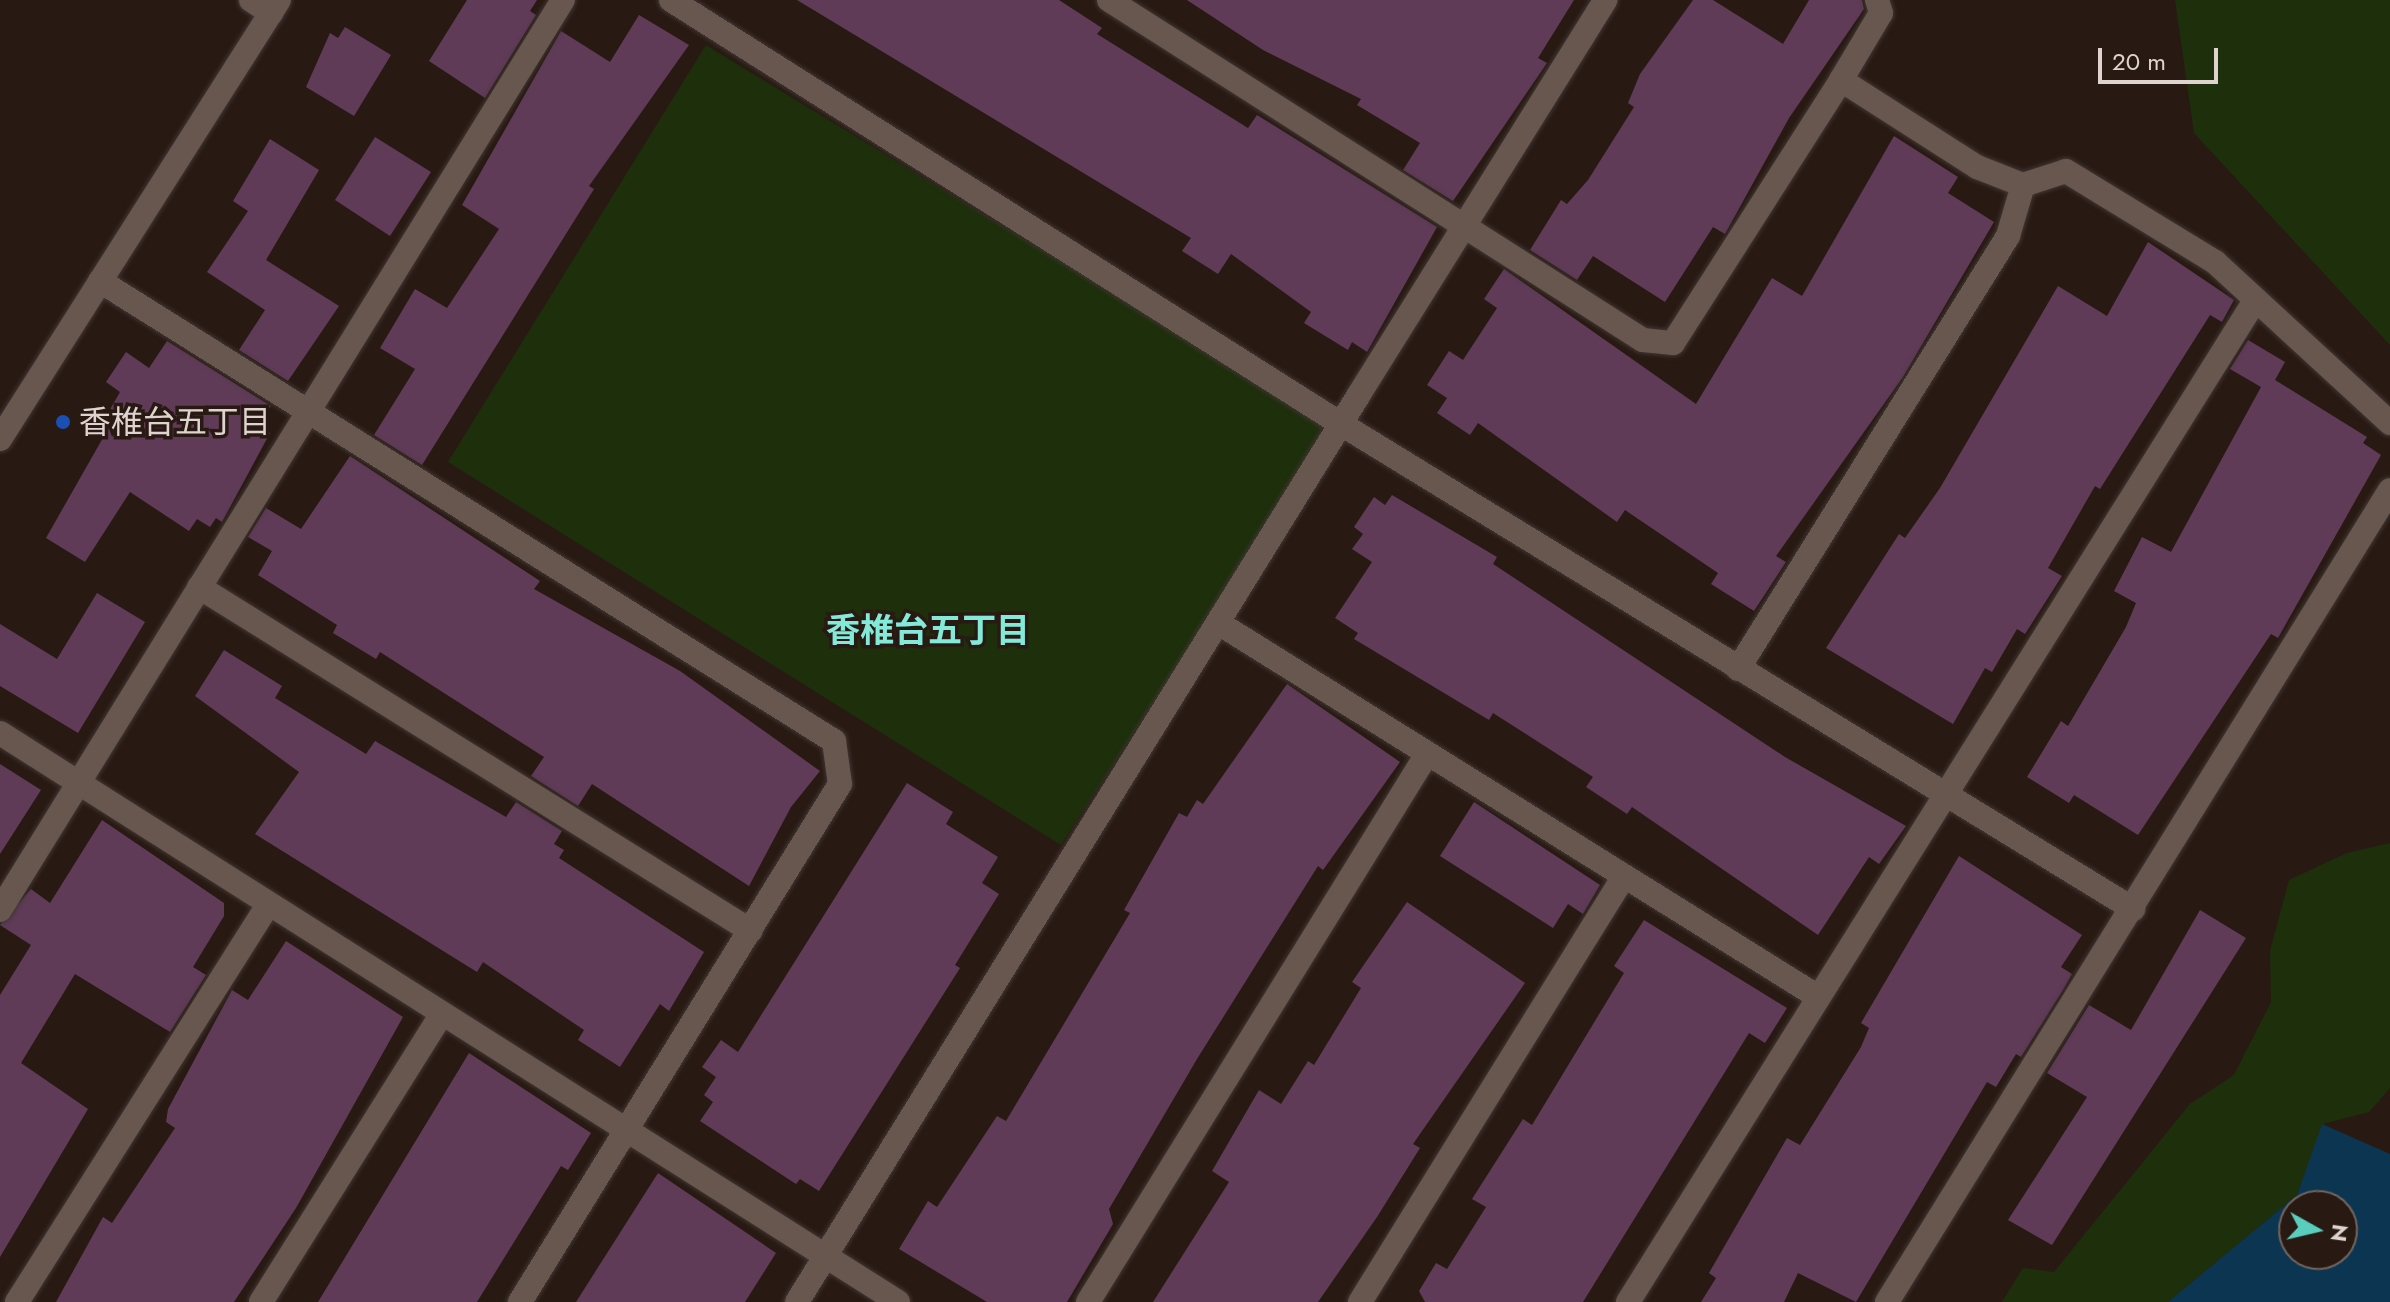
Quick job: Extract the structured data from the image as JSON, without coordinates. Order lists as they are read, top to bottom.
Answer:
{
  "districts": ["香椎台五丁目"],
  "places": ["香椎台五丁目"],
  "scale_bar": "20 m",
  "north": "right"
}
